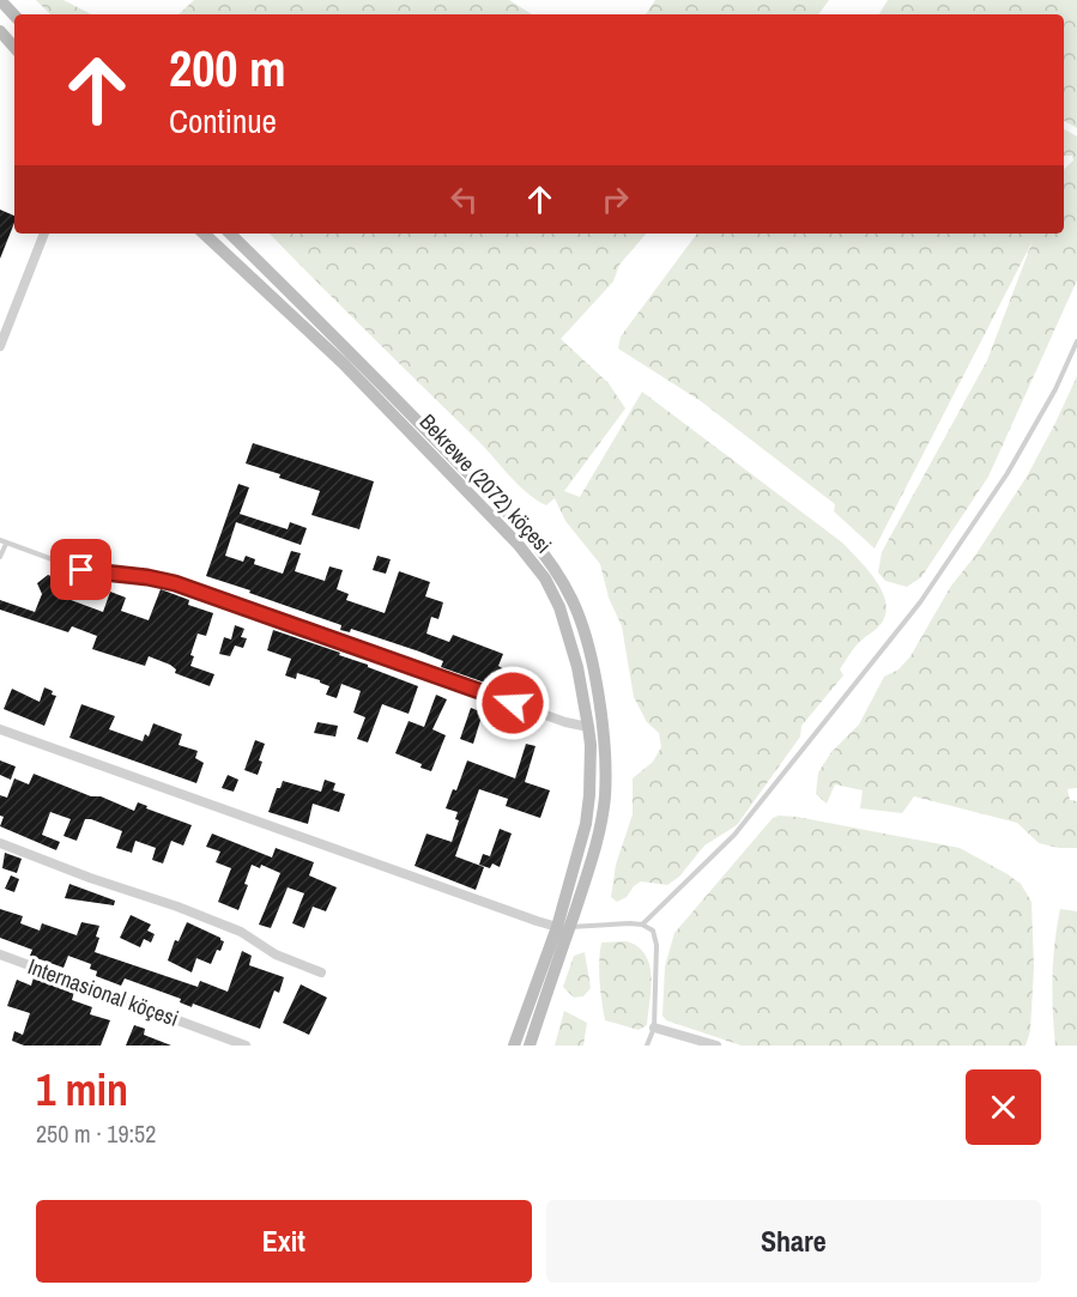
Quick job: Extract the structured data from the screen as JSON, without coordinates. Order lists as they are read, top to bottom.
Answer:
{
  "streets": {
    "main road": ["Bekrewe (2072) köçesi"],
    "street": ["Internasional köçesi"]
  },
  "page": {
    "turn": ["200 m", "Continue"],
    "heading": ["1 min", "250 m · 19:52"],
    "buttons": ["Exit", "Share"]
  }
}
